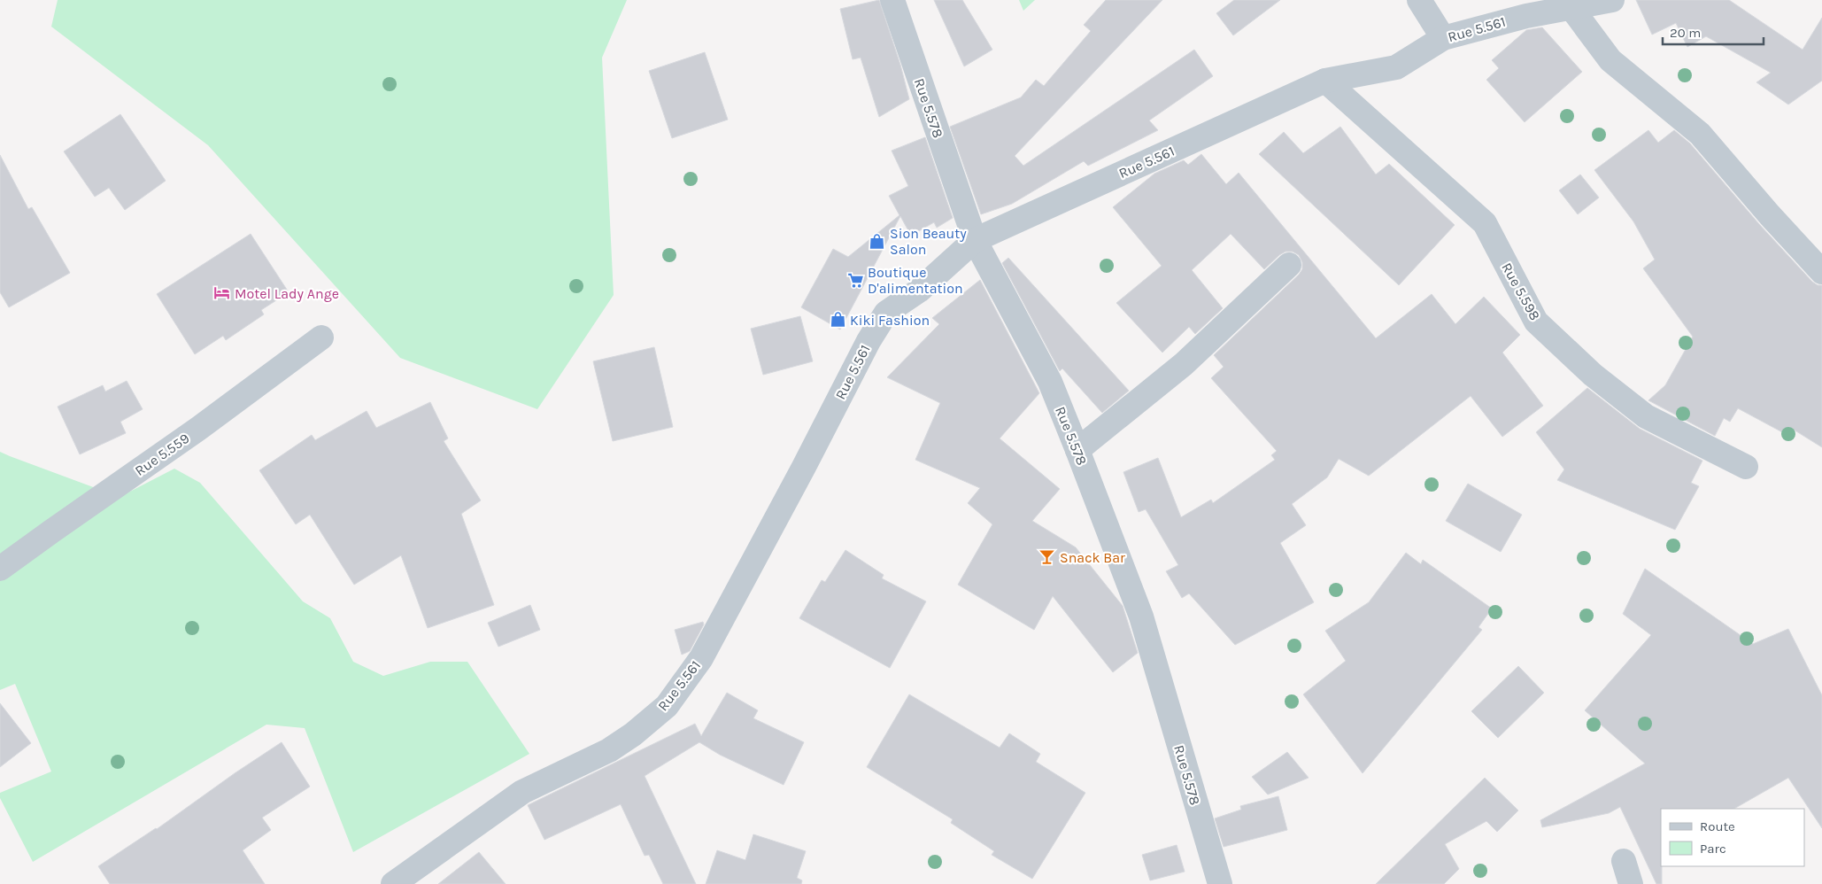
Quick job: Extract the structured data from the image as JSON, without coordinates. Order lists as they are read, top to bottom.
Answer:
{
  "streets": {
    "street": [
      "Rue 5.561",
      "Rue 5.578",
      "Rue 5.598",
      "Rue 5.559"
    ]
  },
  "crossings": [
    ["Rue 5.561", "Rue 5.578"],
    ["Rue 5.561", "Rue 5.598"]
  ],
  "places": {
    "shop": ["Sion Beauty Salon", "Kiki Fashion"],
    "supermarket": ["Boutique D'alimentation"],
    "hotel": ["Motel Lady Ange"],
    "bar": ["Snack Bar"]
  },
  "legend": ["Route", "Parc"],
  "scale_bar": "20 m"
}
